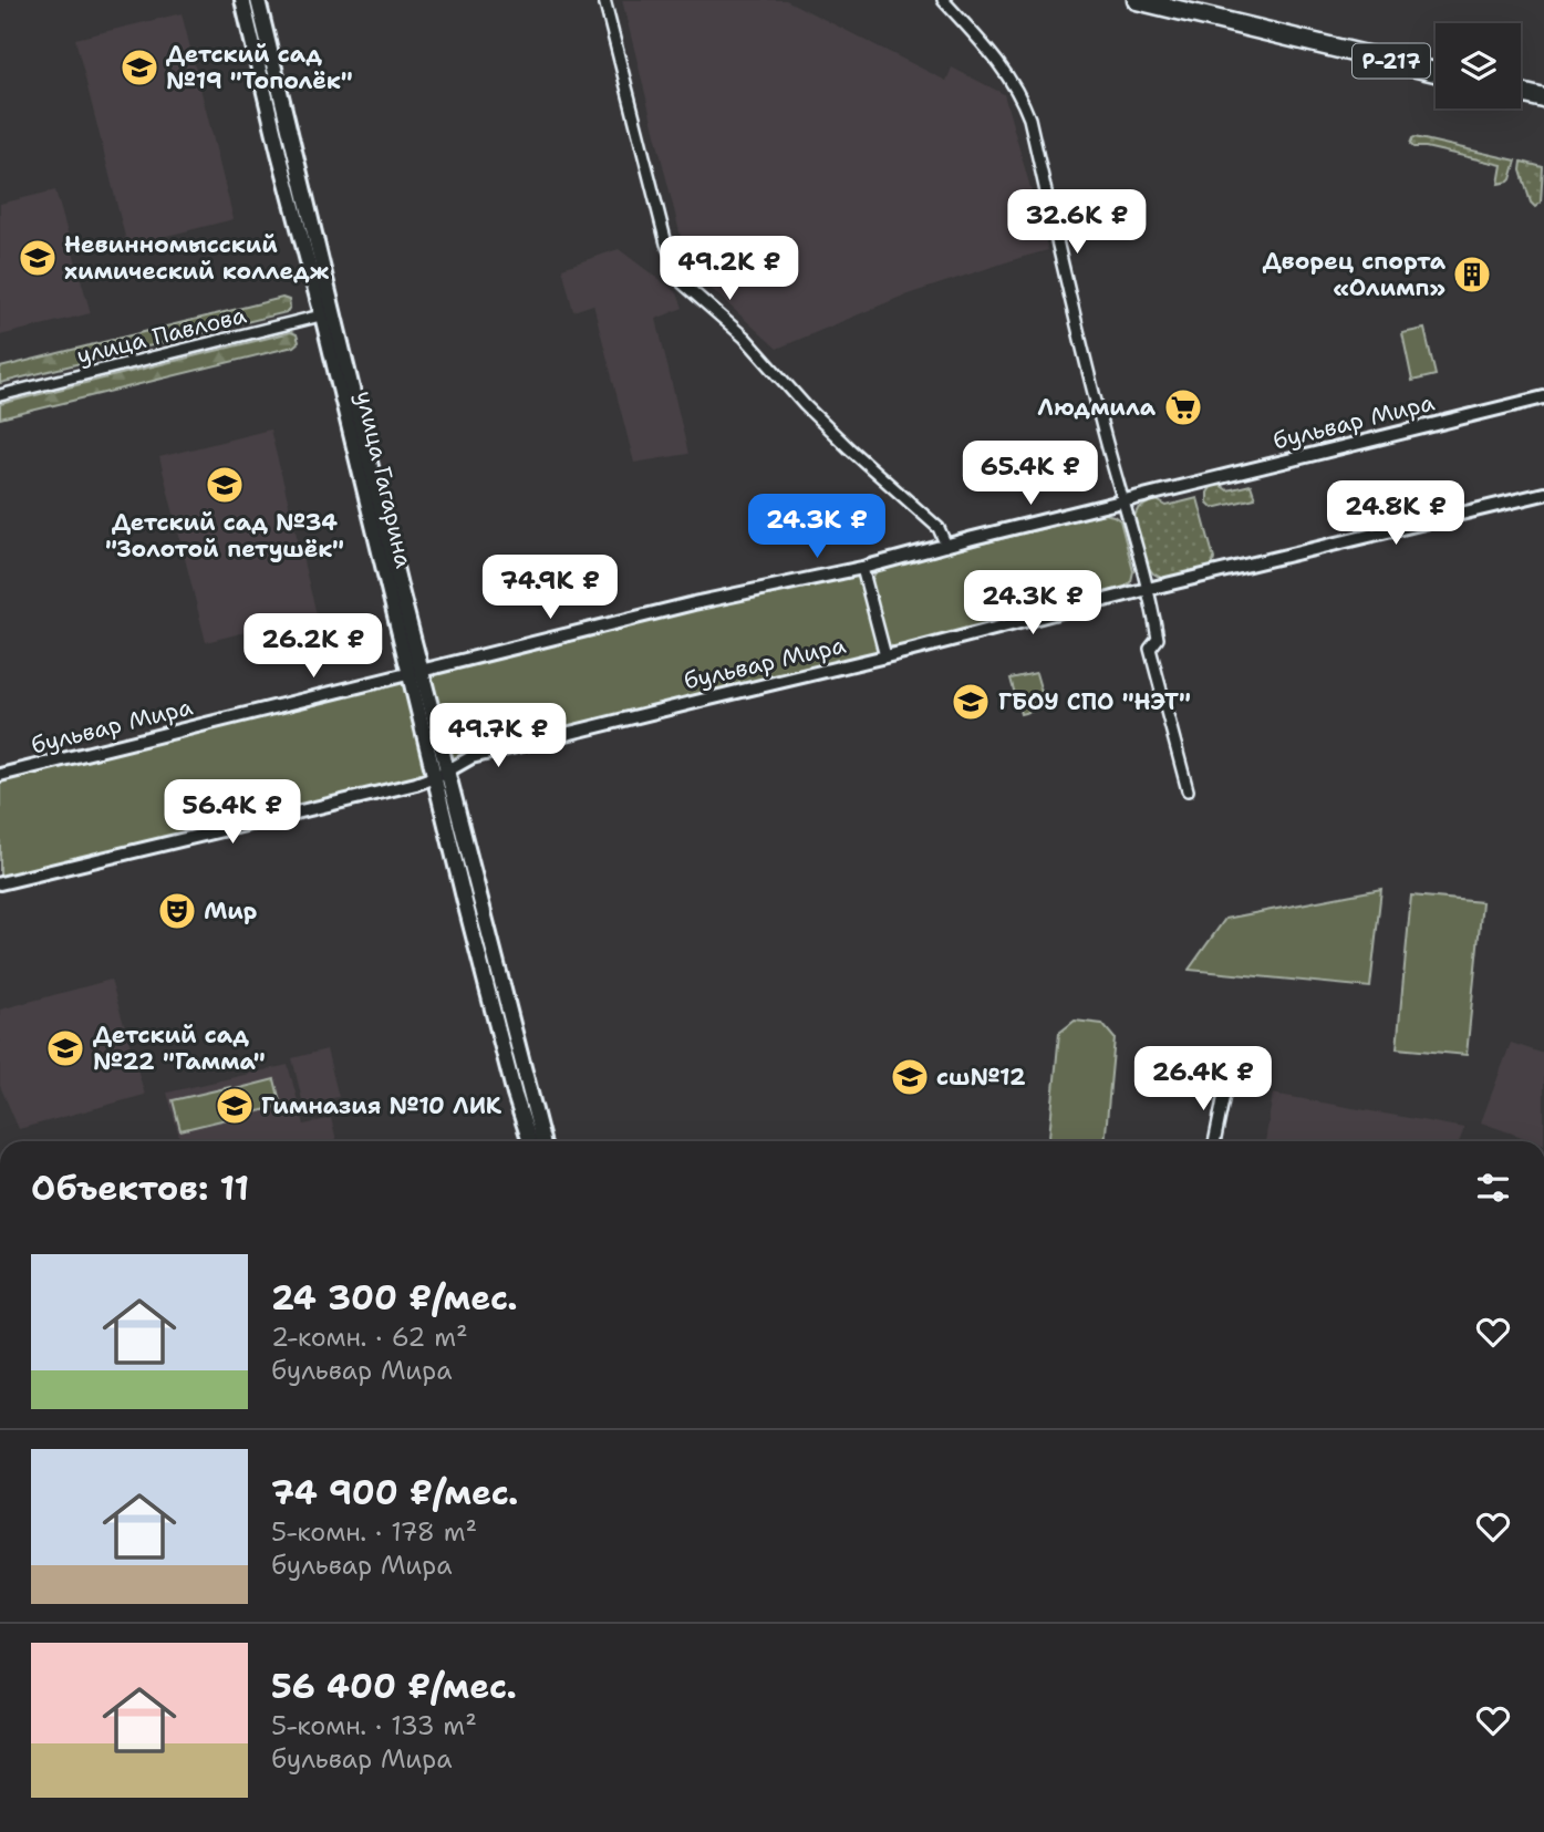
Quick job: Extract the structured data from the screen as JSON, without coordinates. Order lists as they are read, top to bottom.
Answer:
{
  "streets": {
    "highway": ["Р-217"],
    "main road": ["улица Гагарина"],
    "street": ["улица Павлова", "бульвар Мира"]
  },
  "crossings": [
    ["улица Павлова", "улица Гагарина"],
    ["бульвар Мира", "улица Гагарина"]
  ],
  "places": {
    "school or university": [
      "Детский сад №19 \"Тополёк\"",
      "Невинномысский химический колледж",
      "Детский сад №34 \"Золотой петушёк\"",
      "ГБОУ СПО \"НЭТ\"",
      "Детский сад №22 \"Гамма\"",
      "сш№12",
      "Гимназия №10 ЛИК"
    ],
    "building": ["Дворец спорта «Олимп»"],
    "supermarket": ["Людмила"],
    "theatre": ["Мир"]
  },
  "page": {
    "price": [
      "32.6K ₽",
      "49.2K ₽",
      "65.4K ₽",
      "24.8K ₽",
      "24.3K ₽",
      "74.9K ₽",
      "24.3K ₽",
      "26.2K ₽",
      "49.7K ₽",
      "56.4K ₽",
      "26.4K ₽"
    ],
    "heading": "Объектов: 11",
    "list": [
      {
        "name": "24 300 ₽/мес.",
        "note": "2-комн. · 62 m² · бульвар Мира"
      },
      {
        "name": "74 900 ₽/мес.",
        "note": "5-комн. · 178 m² · бульвар Мира"
      },
      {
        "name": "56 400 ₽/мес.",
        "note": "5-комн. · 133 m² · бульвар Мира"
      }
    ]
  }
}
